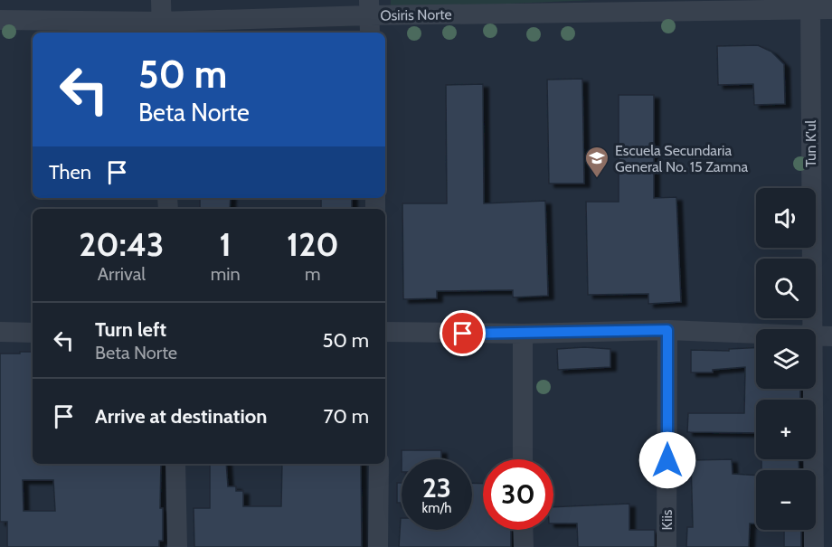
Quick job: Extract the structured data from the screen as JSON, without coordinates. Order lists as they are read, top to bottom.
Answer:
{
  "streets": {
    "street": ["Osiris Norte", "Tun K'ul", "Kiis"]
  },
  "crossings": [
    ["Osiris Norte", "Tun K'ul"]
  ],
  "places": {
    "school or university": ["Escuela Secundaria General No. 15 Zamna"]
  },
  "page": {
    "turn": ["50 m", "Beta Norte"],
    "then": "Then",
    "map_buttons": ["+", "−"],
    "eta": [
      "20:43",
      "Arrival",
      "1",
      "min",
      "120",
      "m"
    ],
    "list": [
      {
        "name": "Turn left",
        "note": "Beta Norte",
        "value": "50 m"
      },
      {
        "name": "Arrive at destination",
        "value": "70 m"
      }
    ],
    "speed": "23 km/h",
    "limit": "30"
  }
}
